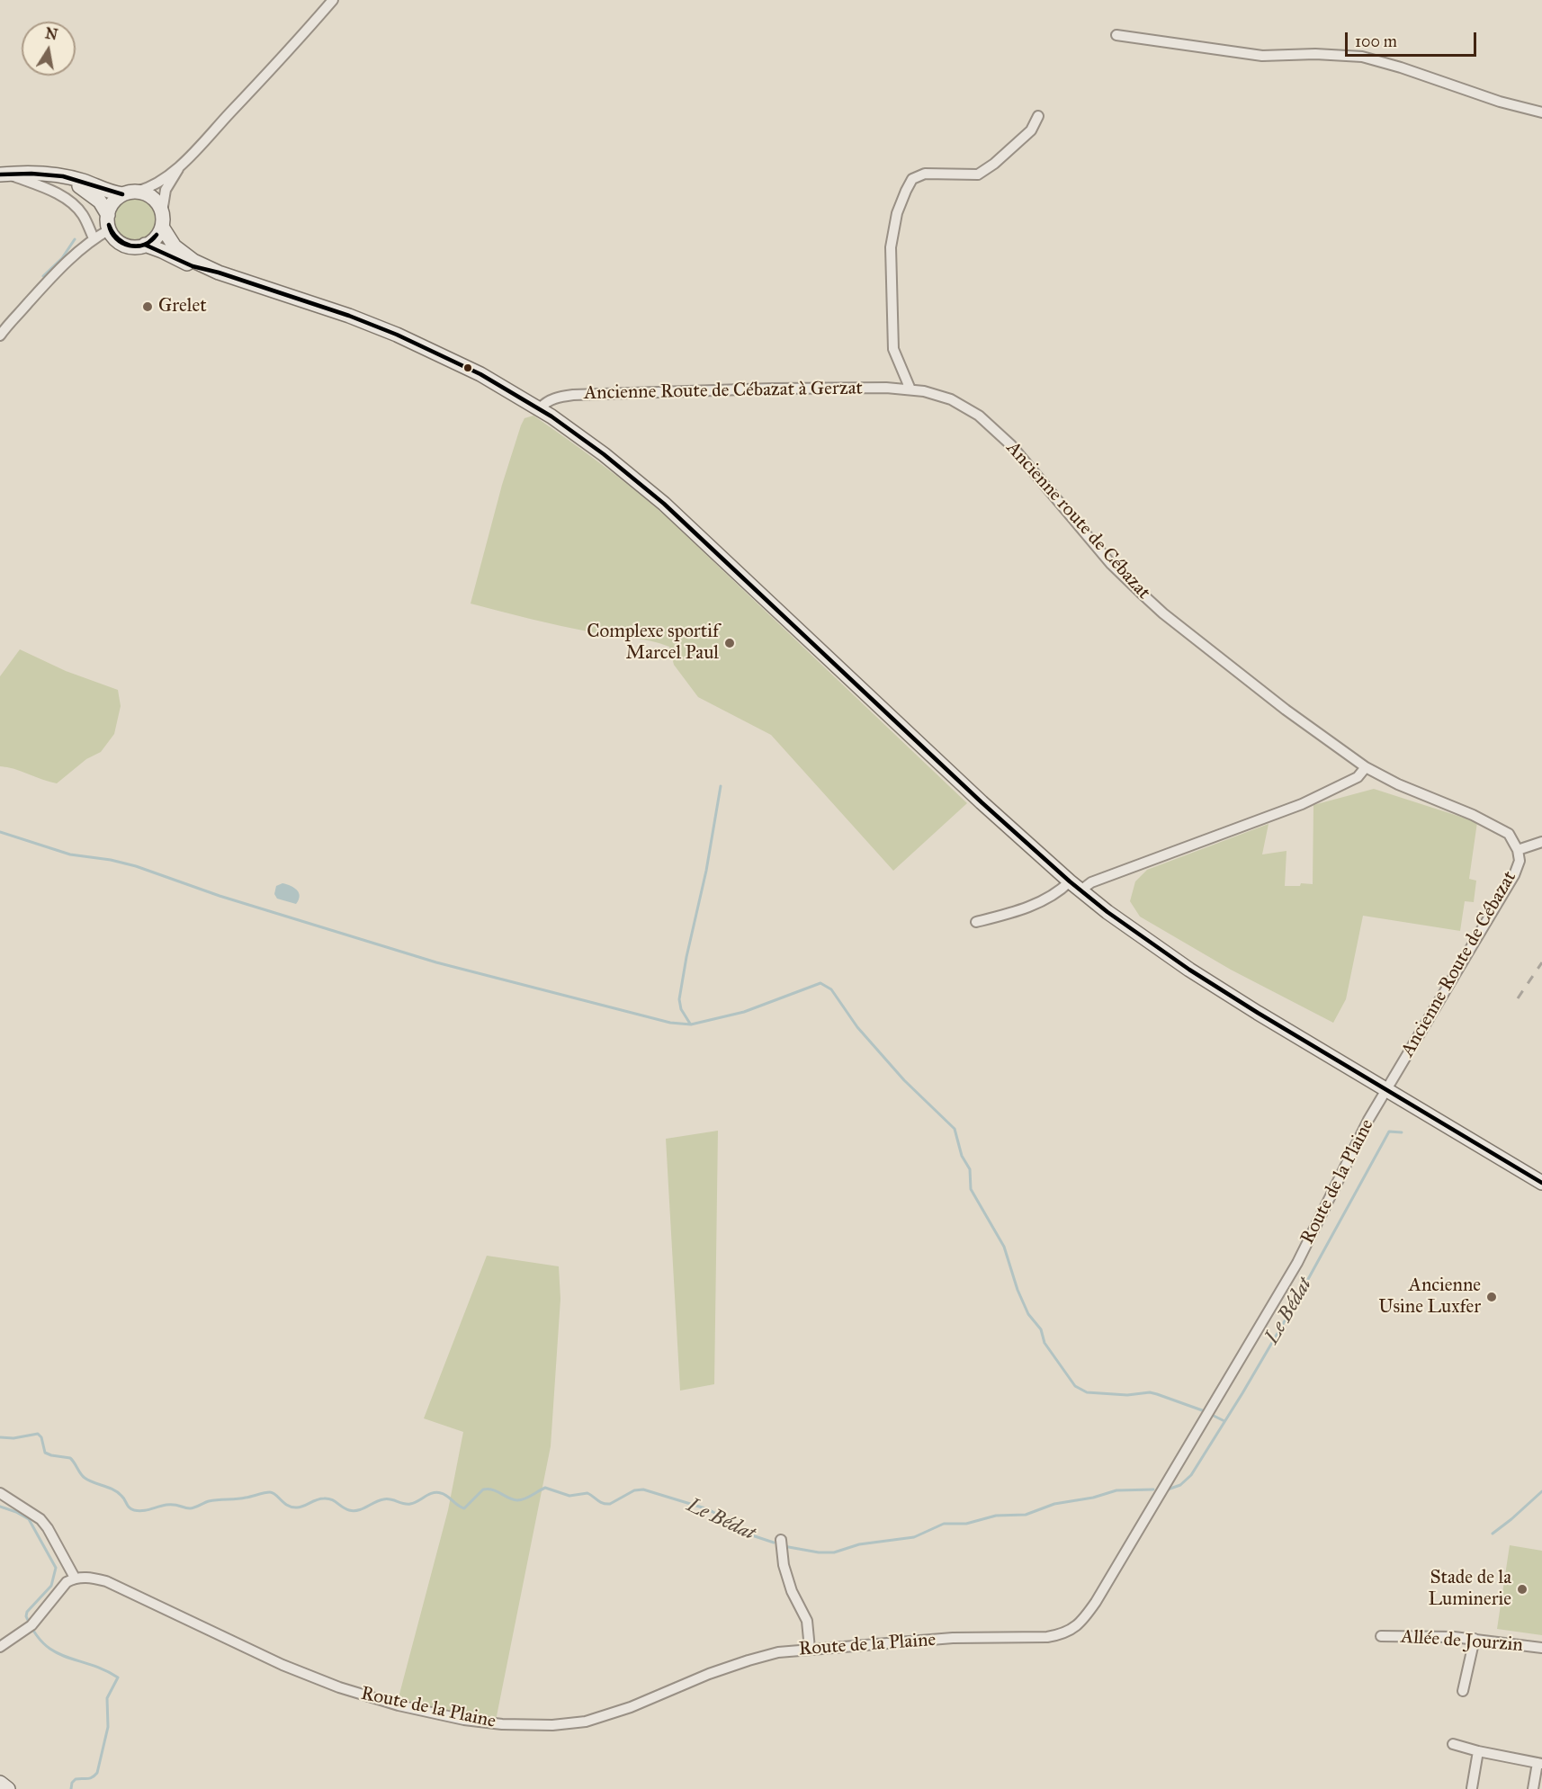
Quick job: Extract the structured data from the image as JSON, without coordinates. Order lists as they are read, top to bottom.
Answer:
{
  "streets": {
    "street": [
      "Ancienne Route de Cébazat à Gerzat",
      "Ancienne route de Cébazat",
      "Ancienne Route de Cébazat",
      "Route de la Plaine",
      "Allée de Jourzin"
    ]
  },
  "crossings": [
    ["Ancienne Route de Cébazat à Gerzat", "Ancienne route de Cébazat"],
    ["Ancienne route de Cébazat", "Ancienne Route de Cébazat"],
    ["Ancienne Route de Cébazat", "Route de la Plaine"]
  ],
  "water": ["Le Bédat"],
  "places": [
    "Grelet",
    "Complexe sportif Marcel Paul",
    "Ancienne Usine Luxfer",
    "Stade de la Luminerie"
  ],
  "scale_bar": "100 m",
  "north": "top"
}
